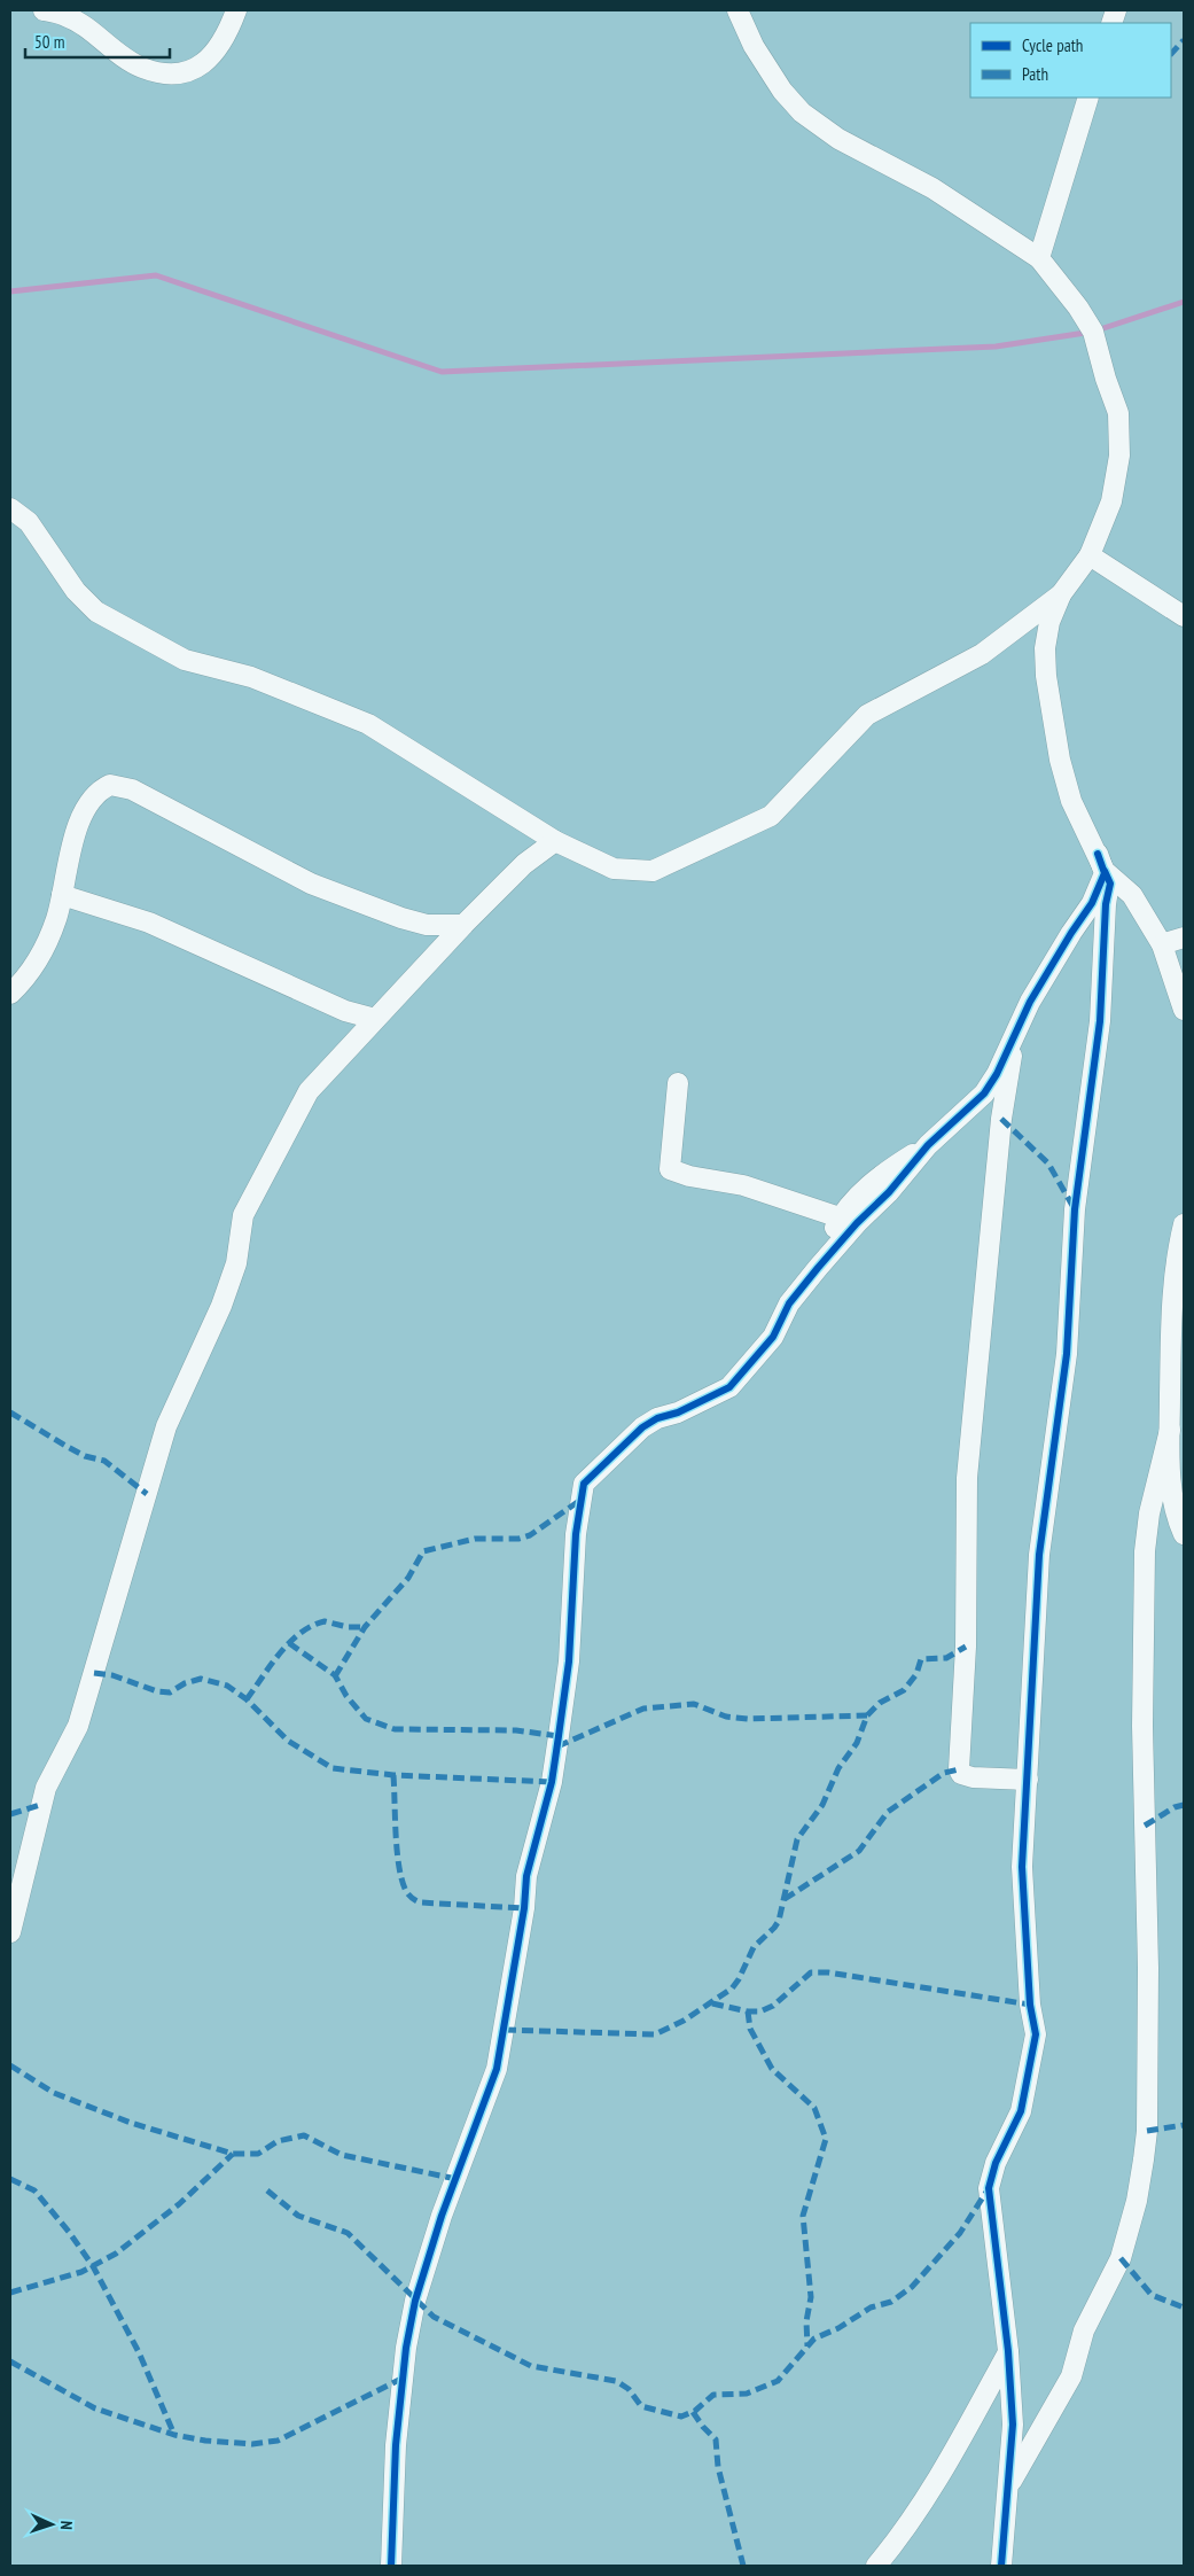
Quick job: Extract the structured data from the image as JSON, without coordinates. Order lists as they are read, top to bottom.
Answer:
{
  "legend": ["Cycle path", "Path"],
  "scale_bar": "50 m",
  "north": "right"
}
